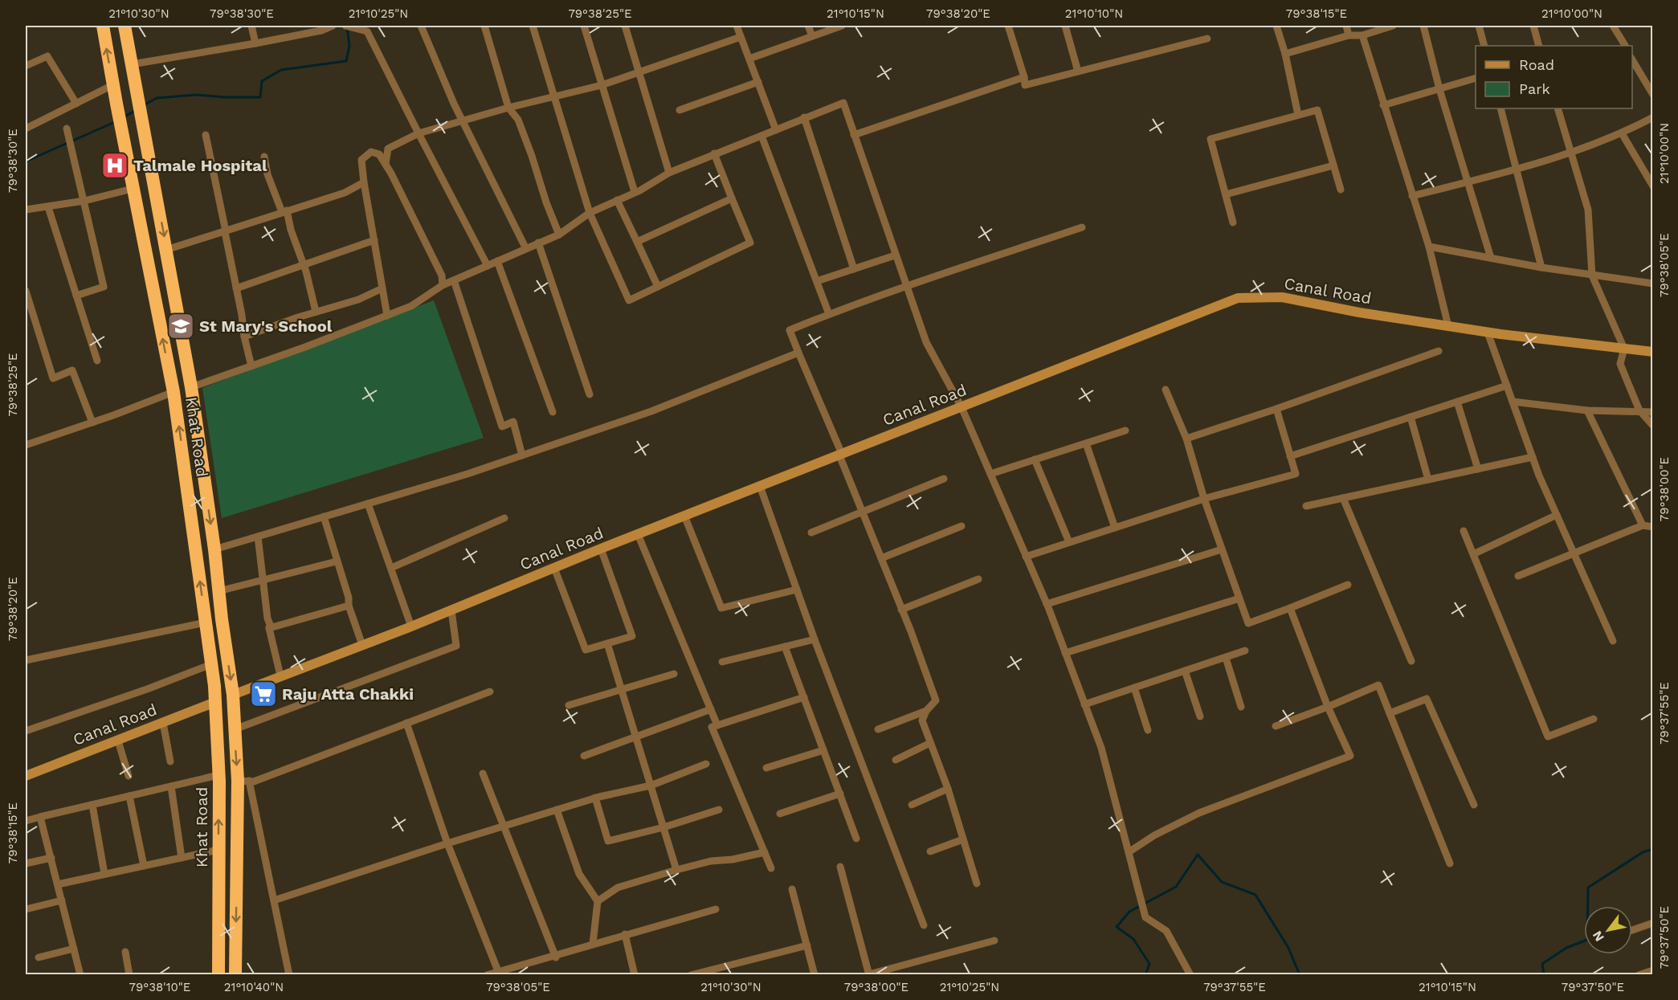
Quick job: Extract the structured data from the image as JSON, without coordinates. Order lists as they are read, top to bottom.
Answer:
{
  "streets": {
    "highway": ["Khat Road"],
    "street": ["Canal Road"]
  },
  "crossings": [
    ["Canal Road", "Khat Road"]
  ],
  "places": {
    "hospital": ["Talmale Hospital"],
    "school or university": ["St Mary's School"],
    "supermarket": ["Raju Atta Chakki"]
  },
  "legend": ["Road", "Park"],
  "north": "bottom left",
  "coordinates": [
    "21°10'30\"N",
    "79°38'30\"E",
    "21°10'25\"N",
    "79°38'25\"E",
    "21°10'15\"N",
    "79°38'20\"E",
    "21°10'10\"N",
    "79°38'15\"E",
    "21°10'00\"N",
    "79°38'05\"E",
    "79°38'00\"E",
    "79°37'55\"E",
    "79°37'50\"E",
    "79°38'10\"E",
    "21°10'40\"N"
  ]
}
